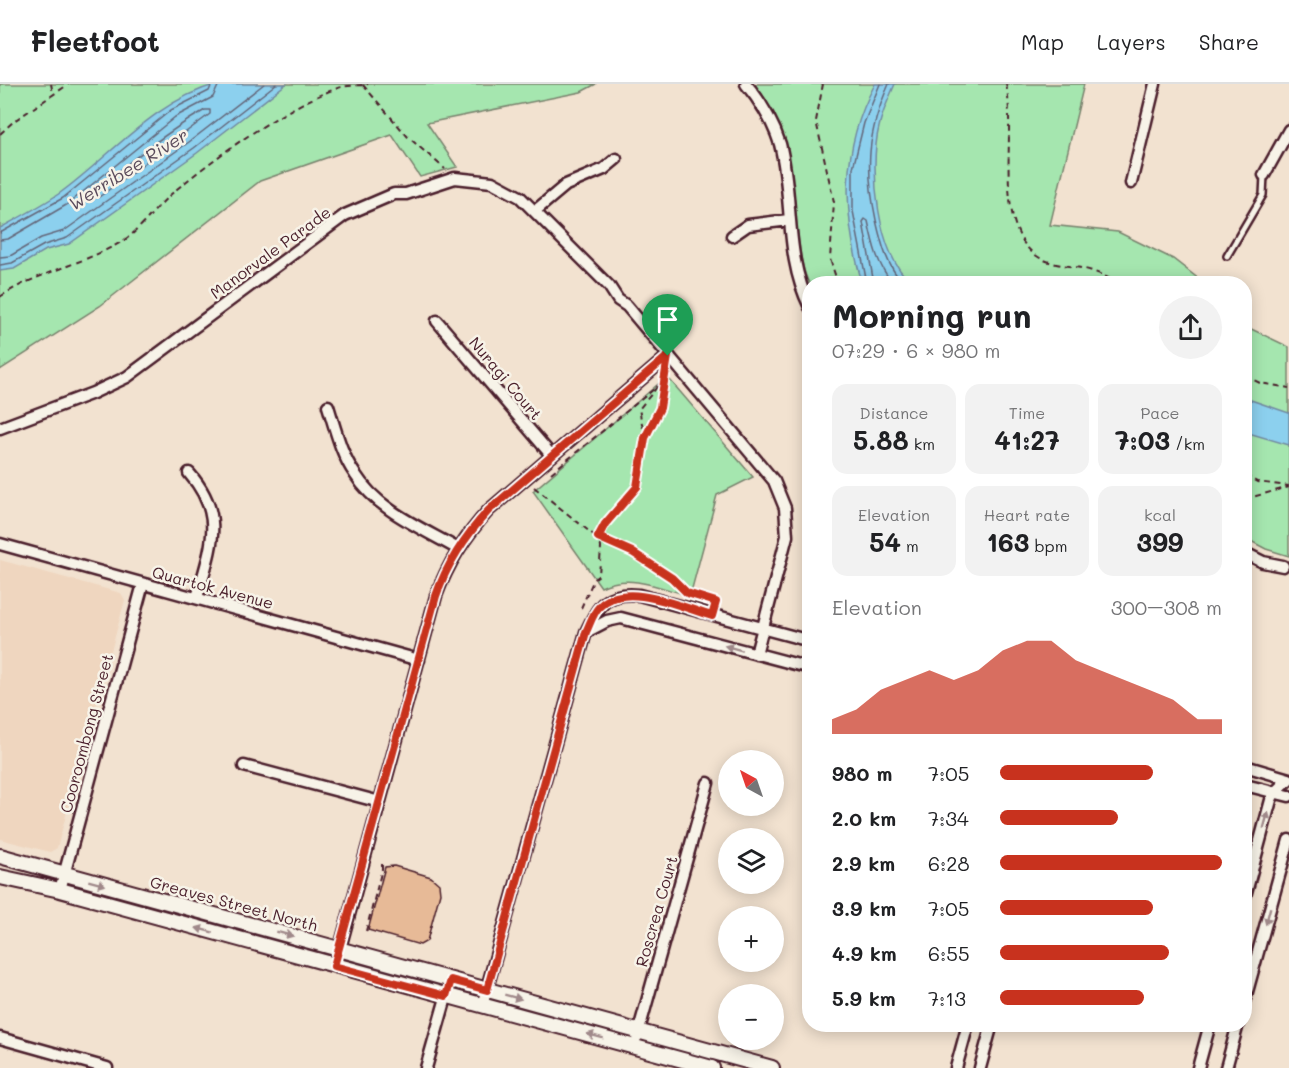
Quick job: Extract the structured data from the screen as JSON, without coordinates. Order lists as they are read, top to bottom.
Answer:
{
  "streets": {
    "street": [
      "Manorvale Parade",
      "Nuragi Court",
      "Quartok Avenue",
      "Cooroombong Street",
      "Greaves Street North",
      "Roscrea Court"
    ]
  },
  "crossings": [
    ["Quartok Avenue", "Cooroombong Street"],
    ["Cooroombong Street", "Greaves Street North"],
    ["Greaves Street North", "Roscrea Court"]
  ],
  "water": ["Werribee River"],
  "north": "top left",
  "page": {
    "header": "Fleetfoot",
    "nav": ["Map", "Layers", "Share"],
    "heading": ["Morning run", "07:29 · 6 × 980 m"],
    "stats": [
      ["Distance", "5.88 km"],
      ["Time", "41:27"],
      ["Pace", "7:03 /km"],
      ["Elevation", "54 m"],
      ["Heart rate", "163 bpm"],
      ["kcal", "399"]
    ],
    "chart": ["Elevation", "300–308 m"],
    "map_buttons": ["+", "−"],
    "list": [
      {
        "name": "980 m",
        "note": "7:05"
      },
      {
        "name": "2.0 km",
        "note": "7:34"
      },
      {
        "name": "2.9 km",
        "note": "6:28"
      },
      {
        "name": "3.9 km",
        "note": "7:05"
      },
      {
        "name": "4.9 km",
        "note": "6:55"
      },
      {
        "name": "5.9 km",
        "note": "7:13"
      }
    ]
  }
}
